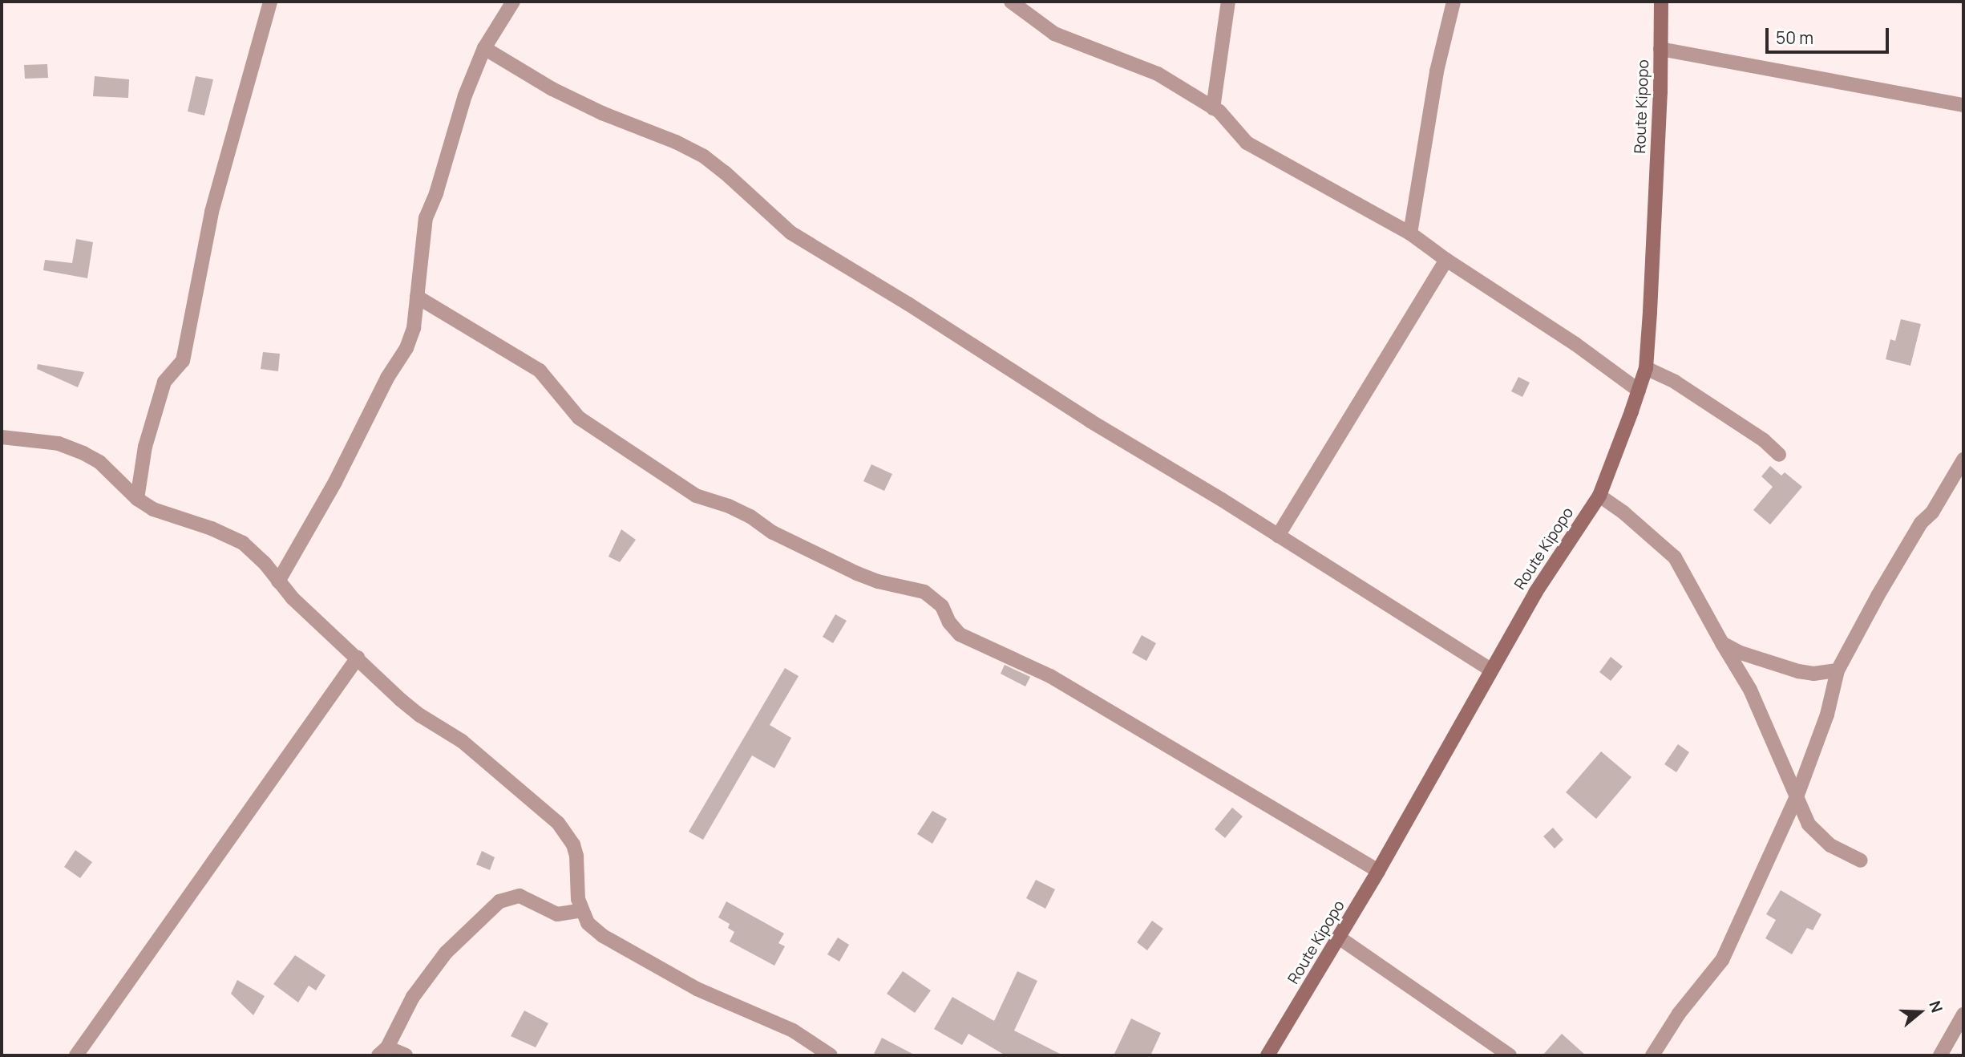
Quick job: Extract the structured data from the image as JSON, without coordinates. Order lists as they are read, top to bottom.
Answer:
{
  "streets": {
    "main road": ["Route Kipopo"]
  },
  "scale_bar": "50 m",
  "north": "right"
}
